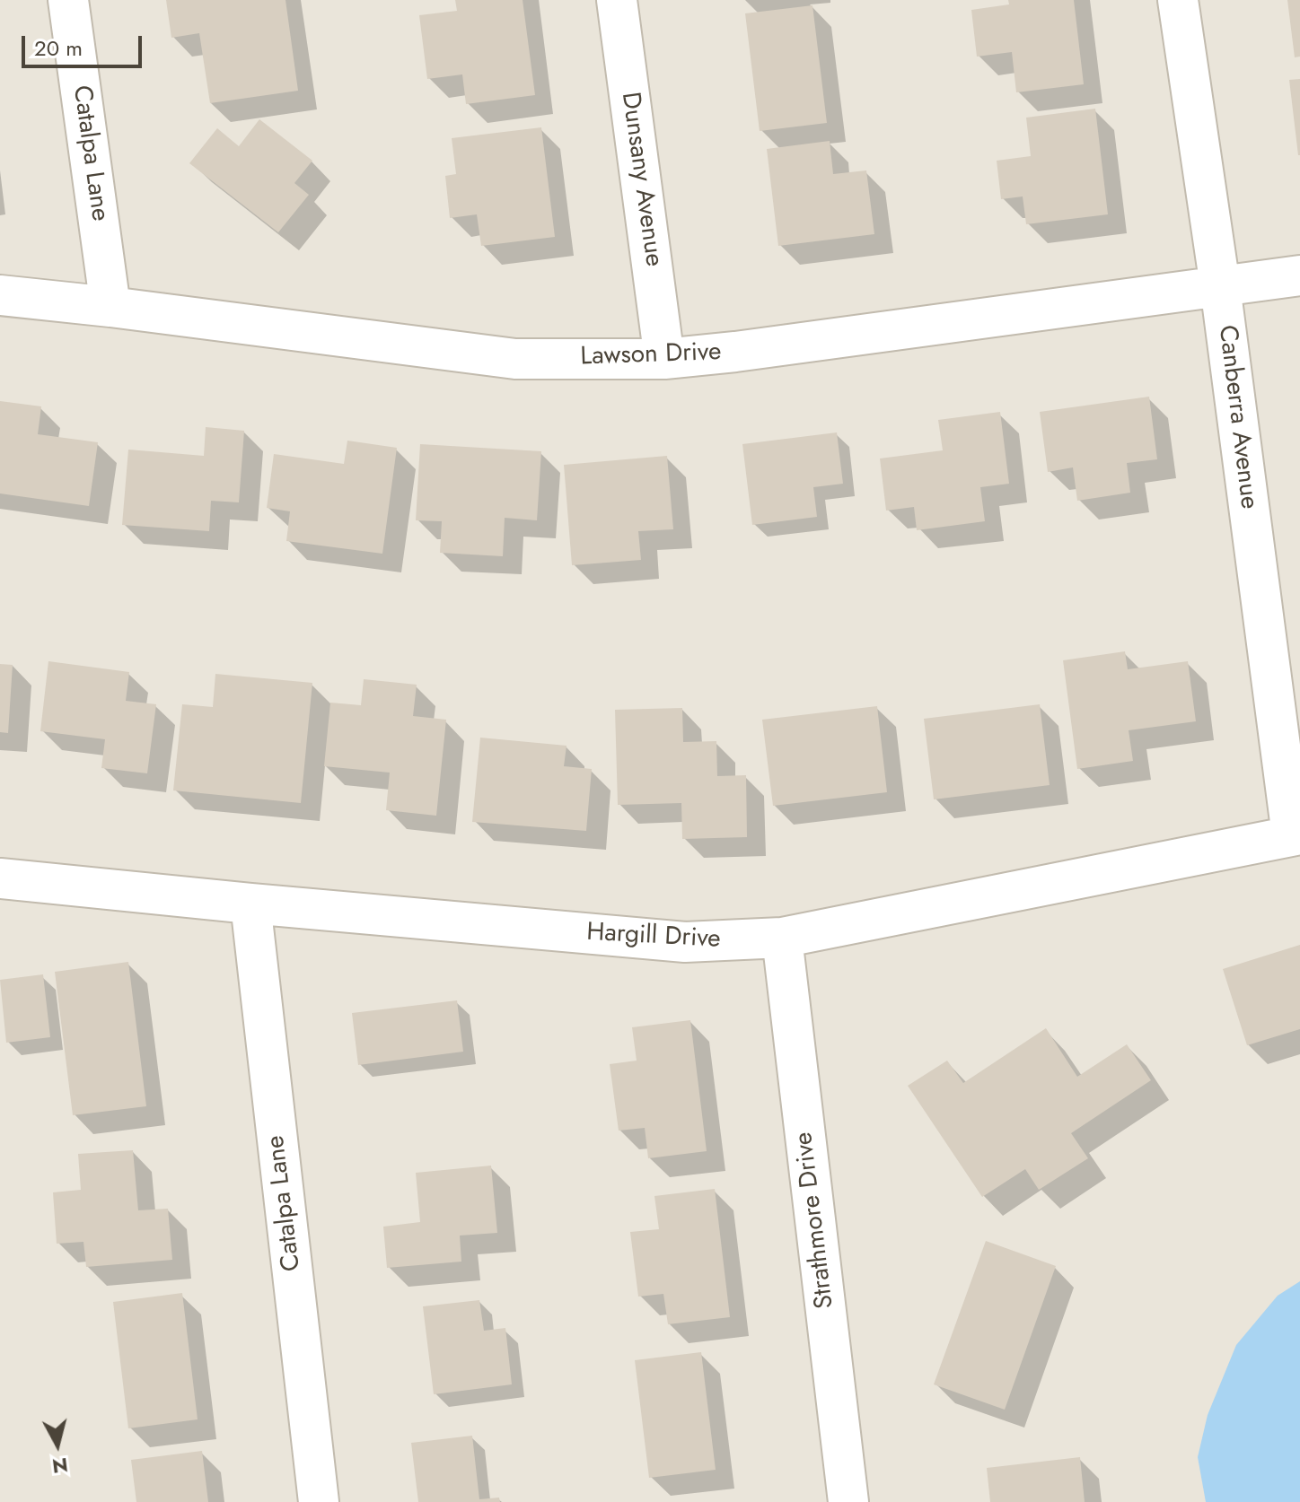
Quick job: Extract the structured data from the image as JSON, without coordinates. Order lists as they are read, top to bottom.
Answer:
{
  "streets": {
    "street": [
      "Catalpa Lane",
      "Dunsany Avenue",
      "Lawson Drive",
      "Canberra Avenue",
      "Hargill Drive",
      "Strathmore Drive"
    ]
  },
  "crossings": [
    ["Catalpa Lane", "Lawson Drive"],
    ["Catalpa Lane", "Hargill Drive"],
    ["Dunsany Avenue", "Lawson Drive"],
    ["Lawson Drive", "Canberra Avenue"],
    ["Canberra Avenue", "Hargill Drive"],
    ["Hargill Drive", "Strathmore Drive"]
  ],
  "scale_bar": "20 m",
  "north": "bottom"
}
